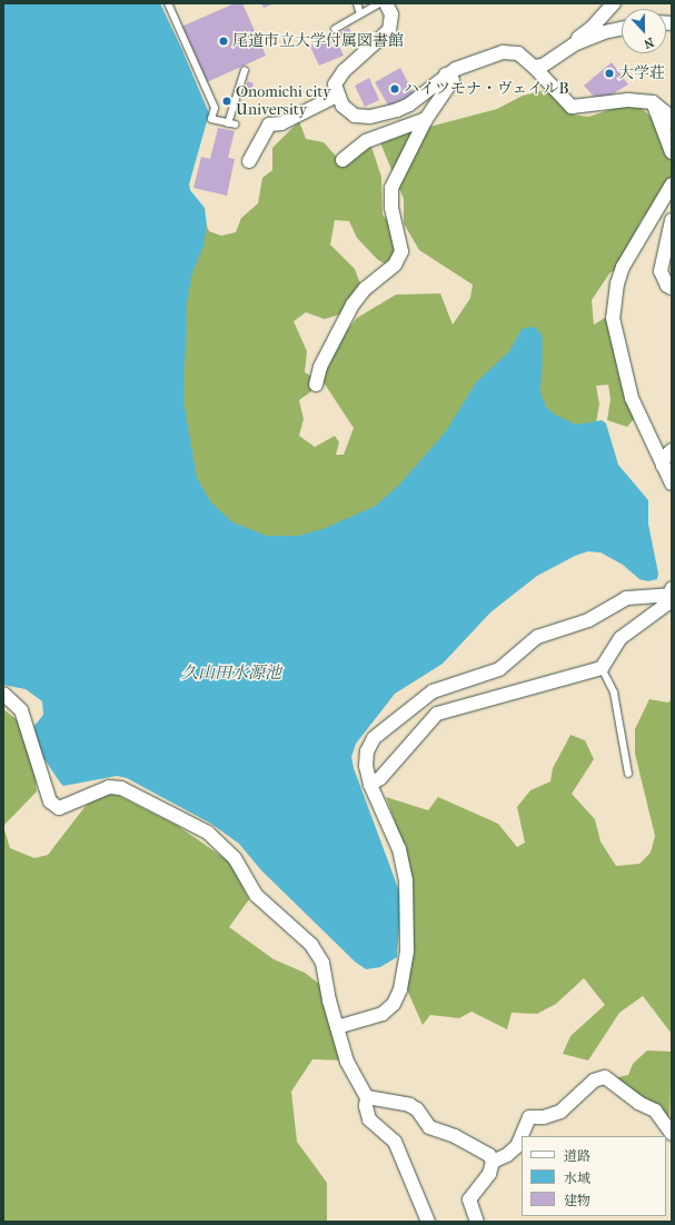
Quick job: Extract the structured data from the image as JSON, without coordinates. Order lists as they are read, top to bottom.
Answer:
{
  "water": ["久山田水源池"],
  "places": [
    "尾道市立大学付属図書館",
    "大学荘",
    "ハイツモナ・ヴェイルB",
    "Onomichi city University"
  ],
  "legend": ["道路", "水域", "建物"],
  "north": "bottom"
}
